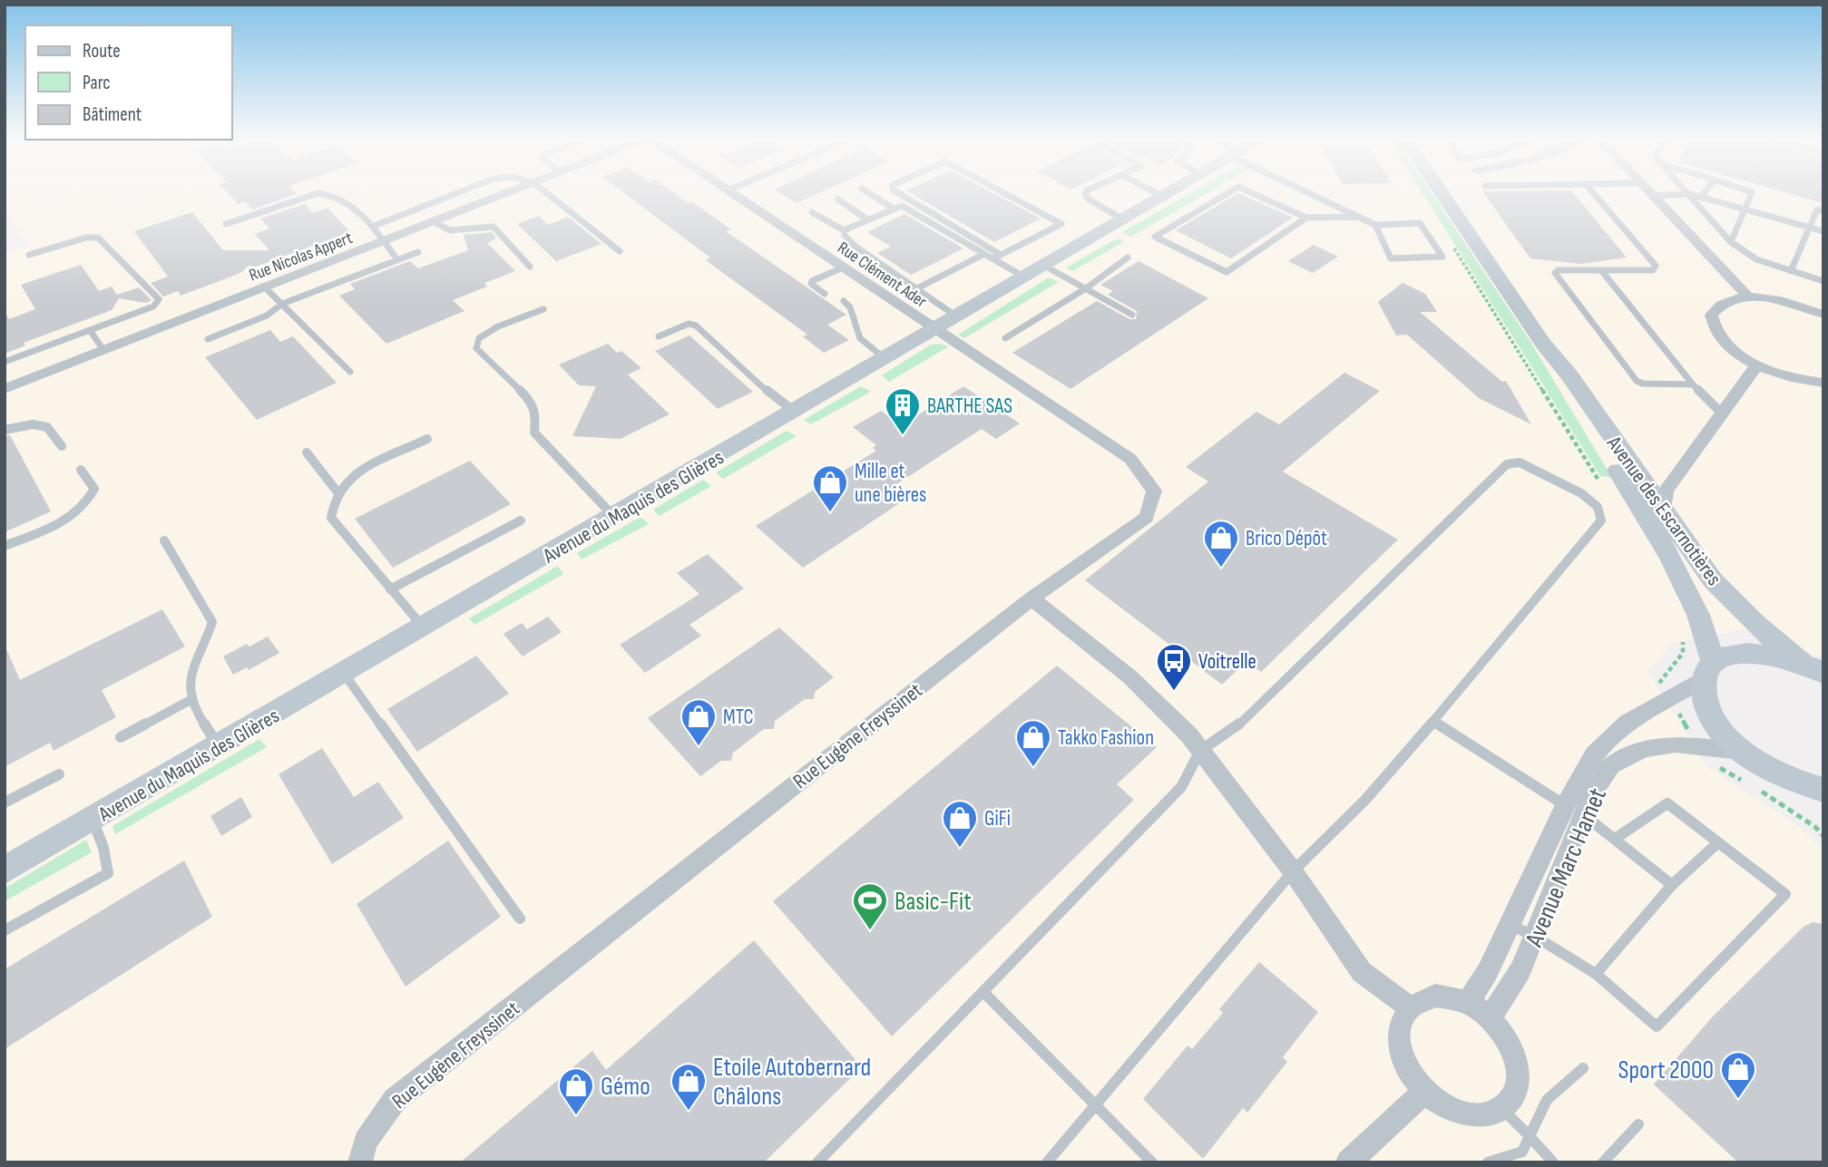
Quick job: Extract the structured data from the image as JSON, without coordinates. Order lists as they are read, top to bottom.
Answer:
{
  "streets": {
    "main road": ["Avenue du Maquis des Glières", "Avenue des Escarnotières"],
    "street": [
      "Rue Nicolas Appert",
      "Rue Clément Ader",
      "Rue Eugène Freyssinet",
      "Avenue Marc Hamet"
    ]
  },
  "crossings": [
    ["Rue Clément Ader", "Avenue du Maquis des Glières"],
    ["Rue Clément Ader", "Rue Eugène Freyssinet"],
    ["Avenue du Maquis des Glières", "Rue Eugène Freyssinet"],
    ["Avenue des Escarnotières", "Avenue Marc Hamet"]
  ],
  "places": {
    "building": ["BARTHE SAS"],
    "shop": [
      "Mille et une bières",
      "Brico Dépôt",
      "MTC",
      "Takko Fashion",
      "GiFi",
      "Sport 2000",
      "Etoile Autobernard Châlons",
      "Gémo"
    ],
    "bus stop": ["Voitrelle"],
    "sports": ["Basic-Fit"]
  },
  "legend": ["Route", "Parc", "Bâtiment"]
}
